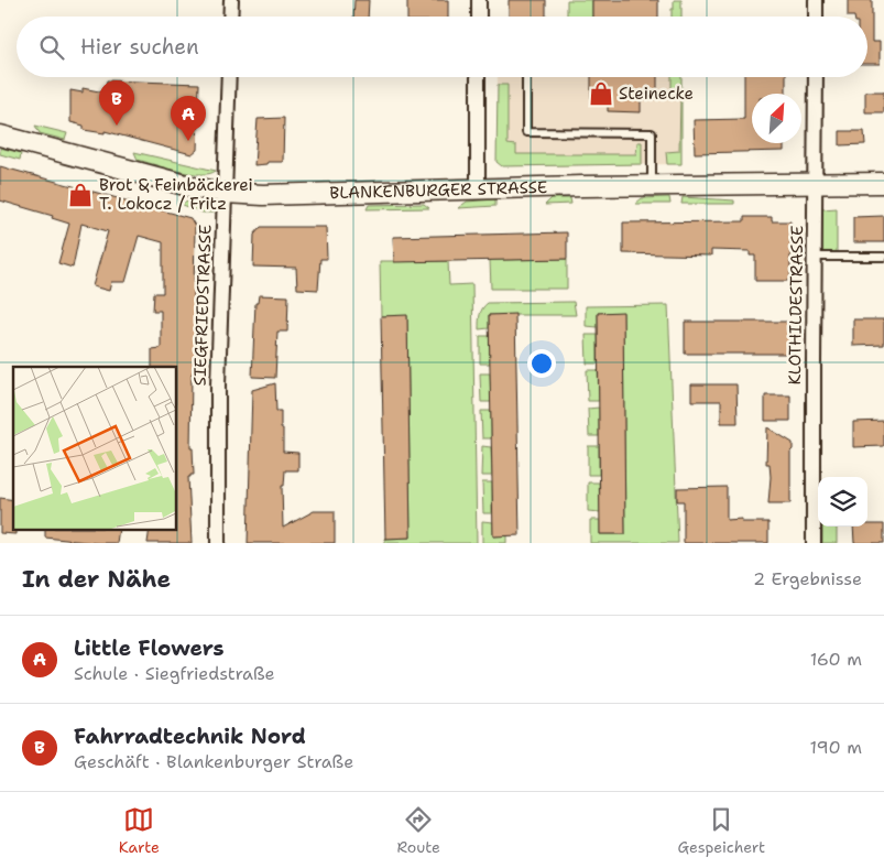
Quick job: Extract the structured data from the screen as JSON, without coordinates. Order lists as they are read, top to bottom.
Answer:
{
  "streets": {
    "main road": ["BLANKENBURGER STRASSE"],
    "street": ["SIEGFRIEDSTRASSE", "KLOTHILDESTRASSE"]
  },
  "crossings": [
    ["BLANKENBURGER STRASSE", "SIEGFRIEDSTRASSE"],
    ["BLANKENBURGER STRASSE", "KLOTHILDESTRASSE"]
  ],
  "places": {
    "shop": ["Steinecke", "Brot & Feinbäckerei T. Lokocz / Fritz"]
  },
  "north": "top right",
  "page": {
    "search": "Hier suchen",
    "pins": ["B", "A"],
    "heading": ["In der Nähe", "2 Ergebnisse"],
    "list": [
      {
        "mark": "A",
        "name": "Little Flowers",
        "note": "Schule · Siegfriedstraße",
        "value": "160 m"
      },
      {
        "mark": "B",
        "name": "Fahrradtechnik Nord",
        "note": "Geschäft · Blankenburger Straße",
        "value": "190 m"
      }
    ],
    "nav": ["Karte", "Route", "Gespeichert"]
  }
}
